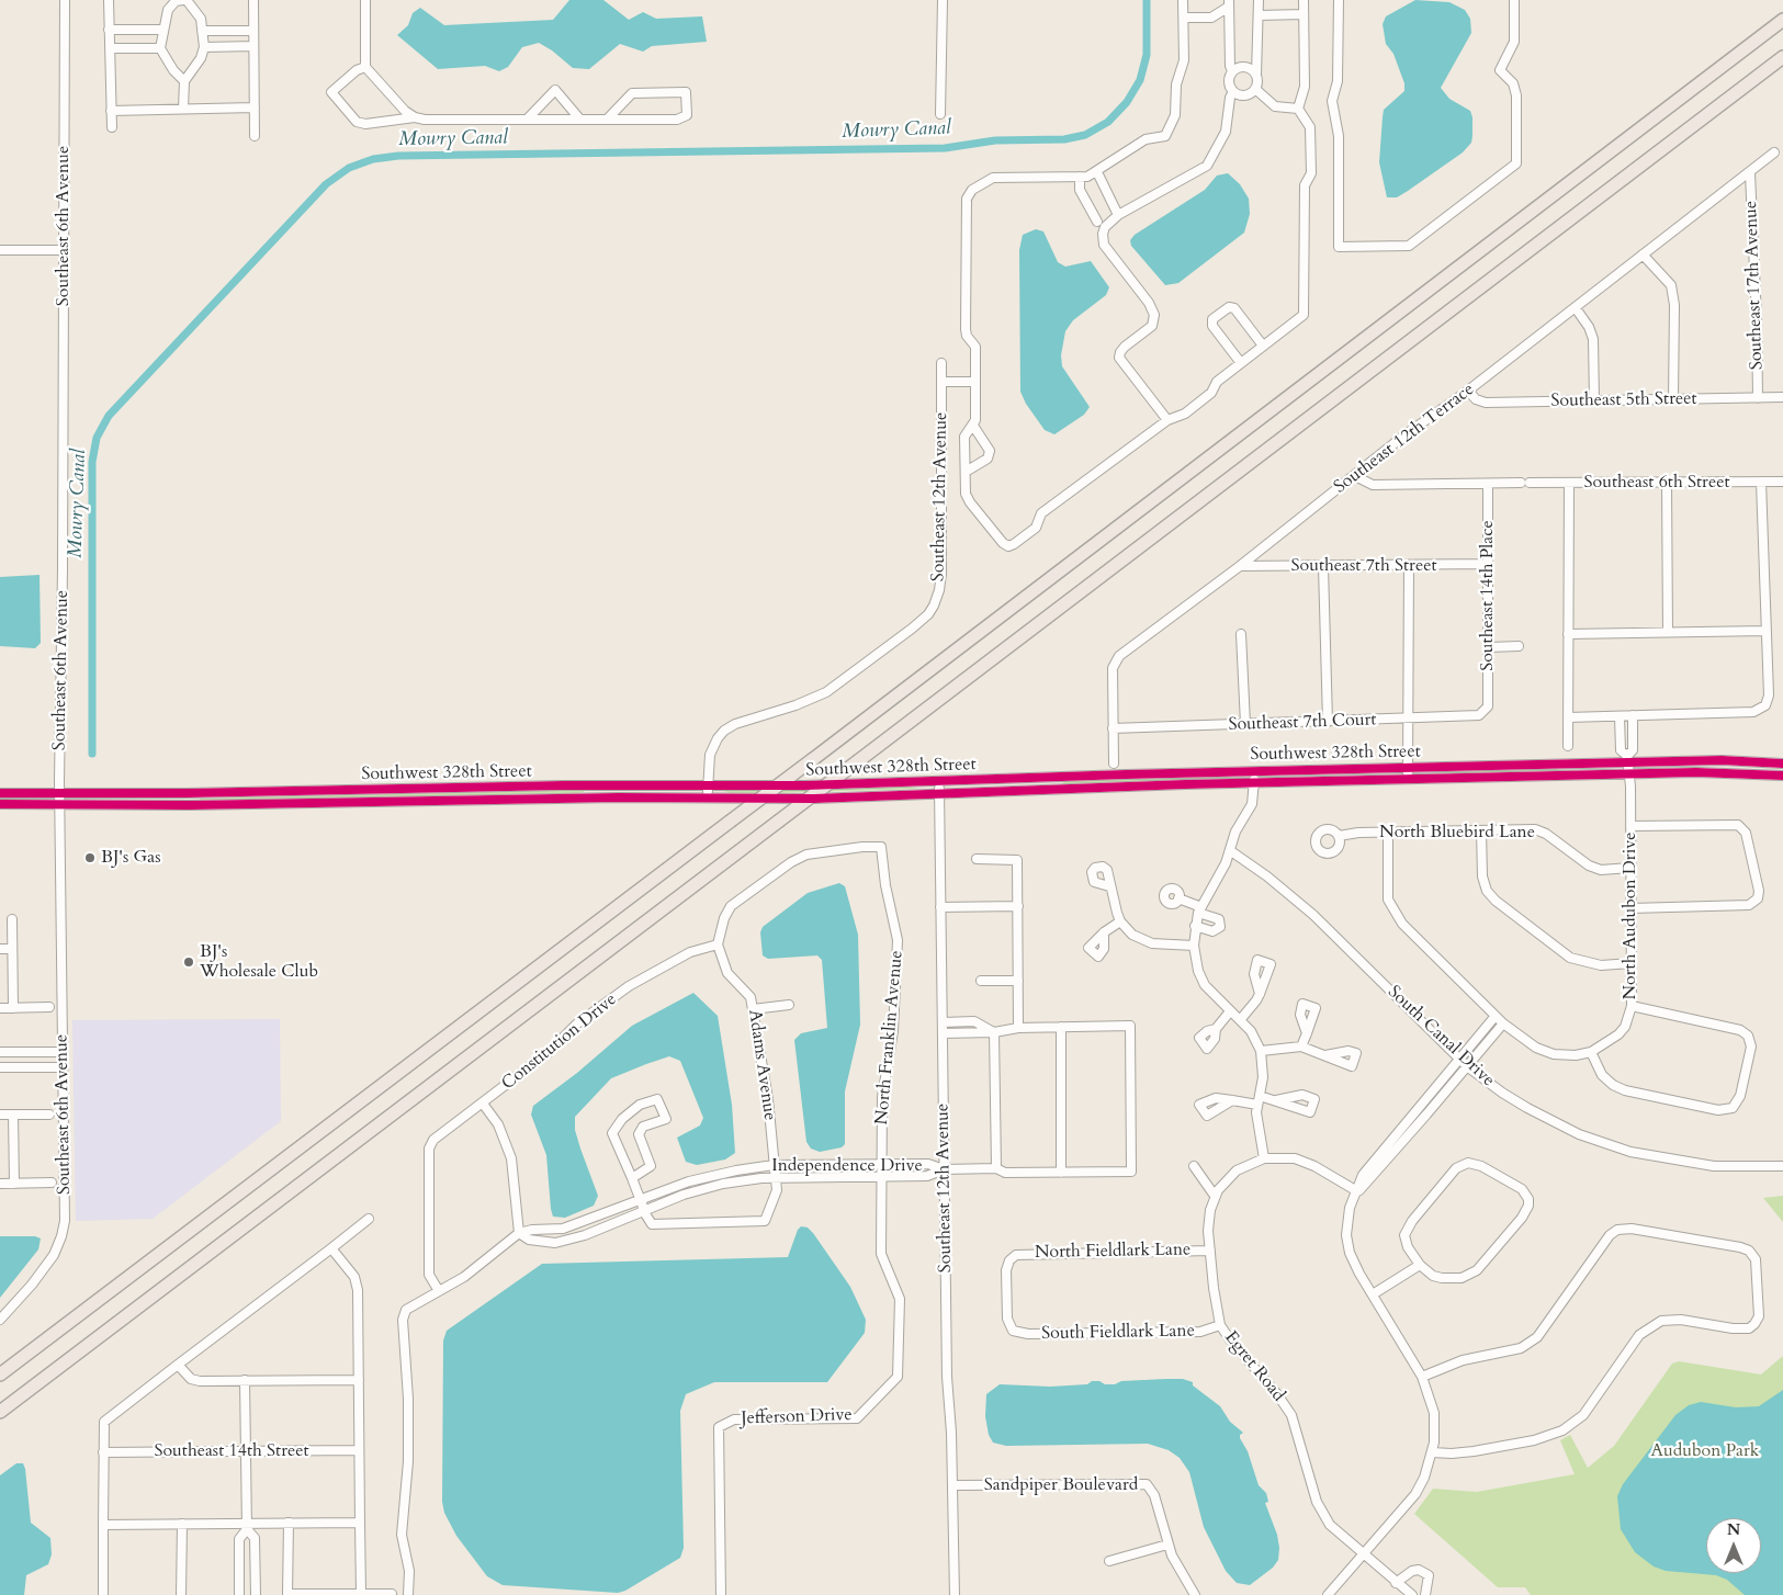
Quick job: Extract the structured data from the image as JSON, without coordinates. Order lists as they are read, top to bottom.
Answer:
{
  "streets": {
    "street": [
      "Southeast 6th Avenue",
      "Southeast 17th Avenue",
      "Southeast 5th Street",
      "Southeast 12th Terrace",
      "Southeast 6th Street",
      "Southeast 12th Avenue",
      "Southeast 7th Street",
      "Southeast 14th Place",
      "Southeast 7th Court",
      "Southwest 328th Street",
      "North Bluebird Lane",
      "North Audubon Drive",
      "South Canal Drive",
      "North Franklin Avenue",
      "Constitution Drive",
      "Adams Avenue",
      "Independence Drive",
      "North Fieldlark Lane",
      "South Fieldlark Lane",
      "Egret Road",
      "Jefferson Drive",
      "Southeast 14th Street",
      "Sandpiper Boulevard"
    ]
  },
  "crossings": [
    ["Southeast 6th Avenue", "Southwest 328th Street"],
    ["Southeast 17th Avenue", "Southeast 5th Street"],
    ["Southeast 17th Avenue", "Southeast 12th Terrace"],
    ["Southeast 5th Street", "Southeast 12th Terrace"],
    ["Southeast 12th Terrace", "Southeast 7th Street"],
    ["Southeast 12th Terrace", "Southeast 7th Court"],
    ["Southeast 12th Avenue", "Southwest 328th Street"],
    ["Southeast 12th Avenue", "Independence Drive"],
    ["Southeast 12th Avenue", "Sandpiper Boulevard"],
    ["Southeast 7th Street", "Southeast 14th Place"],
    ["Southeast 14th Place", "Southeast 7th Court"],
    ["Southwest 328th Street", "North Audubon Drive"],
    ["North Bluebird Lane", "North Audubon Drive"],
    ["North Franklin Avenue", "Constitution Drive"],
    ["North Franklin Avenue", "Adams Avenue"],
    ["North Franklin Avenue", "Independence Drive"],
    ["North Franklin Avenue", "Jefferson Drive"],
    ["Constitution Drive", "Adams Avenue"],
    ["Adams Avenue", "Independence Drive"],
    ["North Fieldlark Lane", "South Fieldlark Lane"],
    ["North Fieldlark Lane", "Egret Road"],
    ["South Fieldlark Lane", "Egret Road"]
  ],
  "water": ["Mowry Canal"],
  "parks": ["Audubon Park"],
  "places": ["BJ's Gas", "BJ's Wholesale Club"],
  "north": "top"
}
